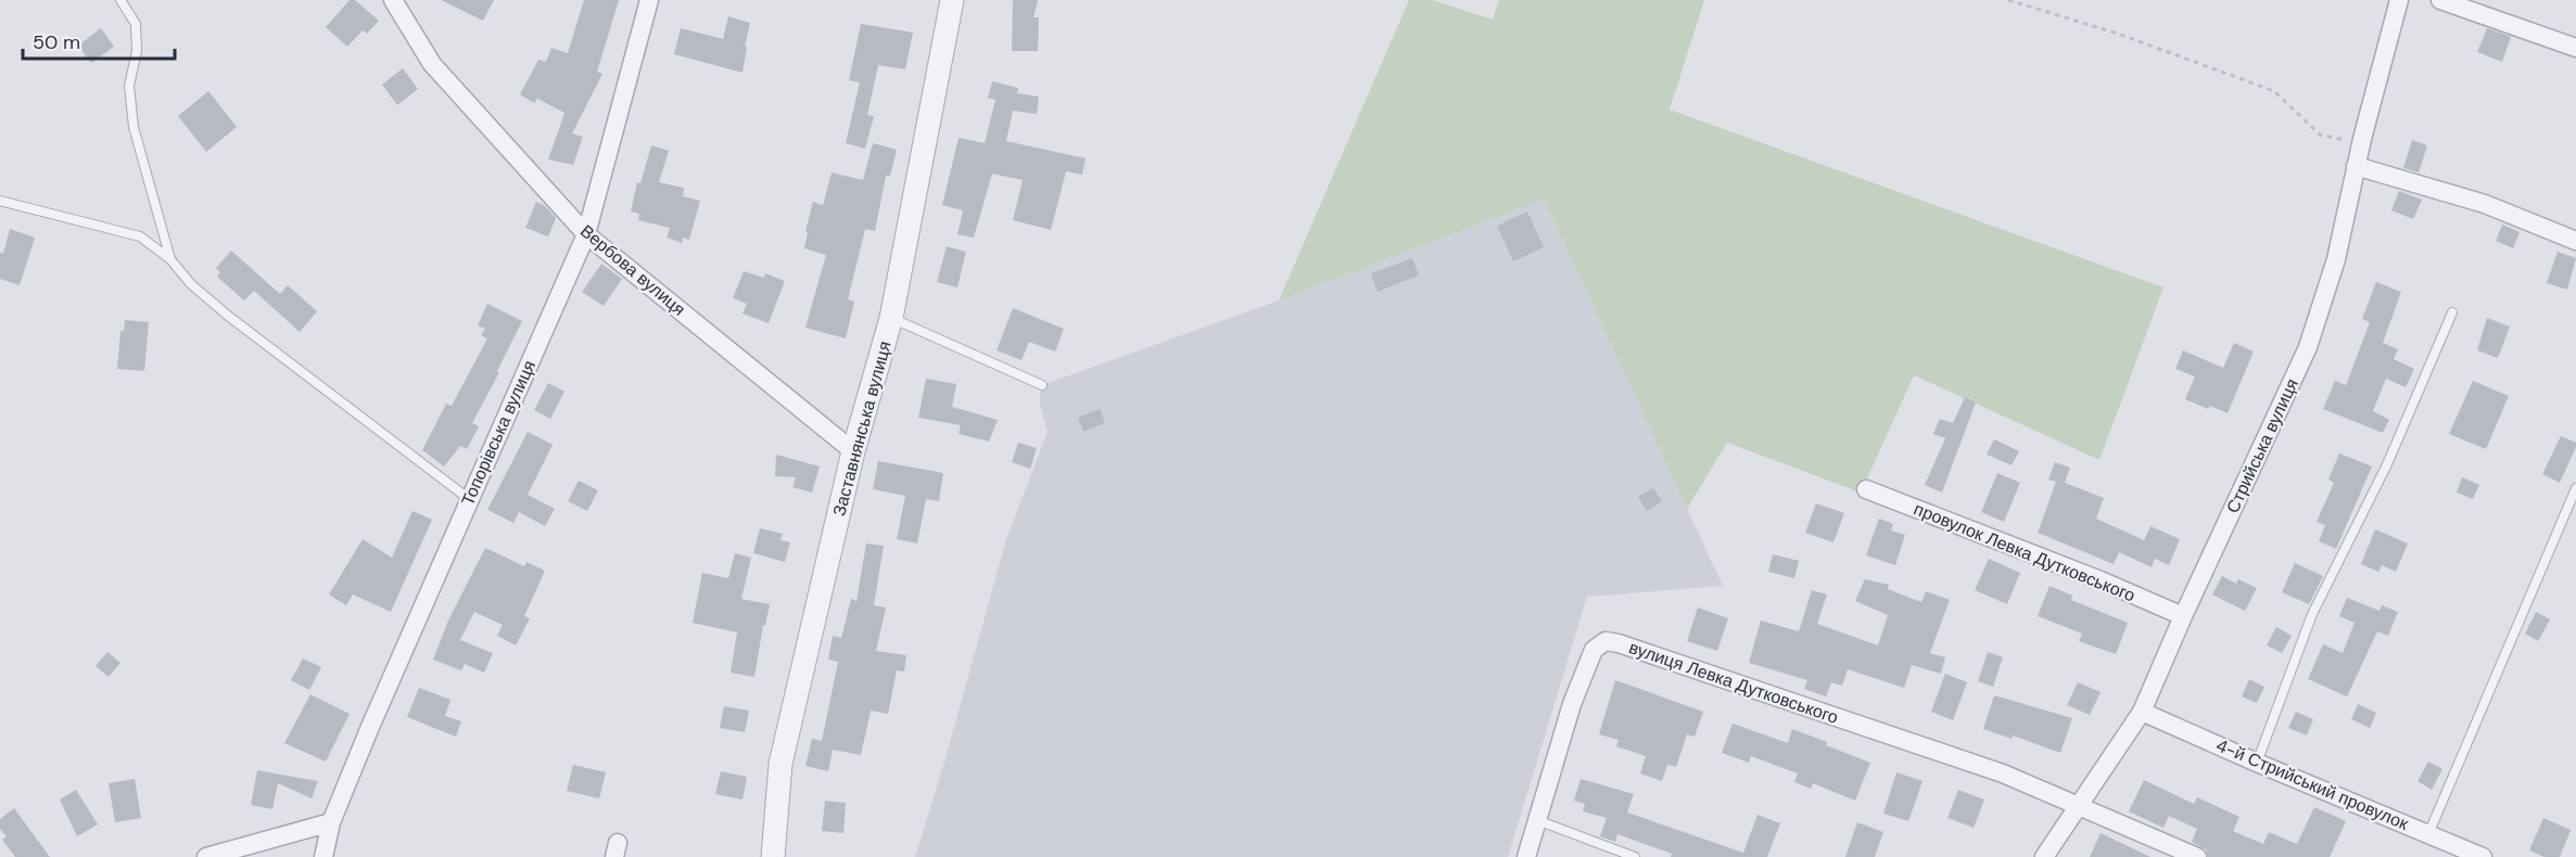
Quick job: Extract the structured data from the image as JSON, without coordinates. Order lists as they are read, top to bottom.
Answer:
{
  "streets": {
    "street": [
      "Вербова вулиця",
      "Заставнянська вулиця",
      "Топорівська вулиця",
      "Стрийська вулиця",
      "провулок Левка Дутковського",
      "вулиця Левка Дутковського",
      "4-й Стрийський провулок"
    ]
  },
  "crossings": [
    ["Вербова вулиця", "Заставнянська вулиця"],
    ["Вербова вулиця", "Топорівська вулиця"],
    ["Стрийська вулиця", "провулок Левка Дутковського"],
    ["Стрийська вулиця", "вулиця Левка Дутковського"],
    ["Стрийська вулиця", "4-й Стрийський провулок"]
  ],
  "scale_bar": "50 m"
}
